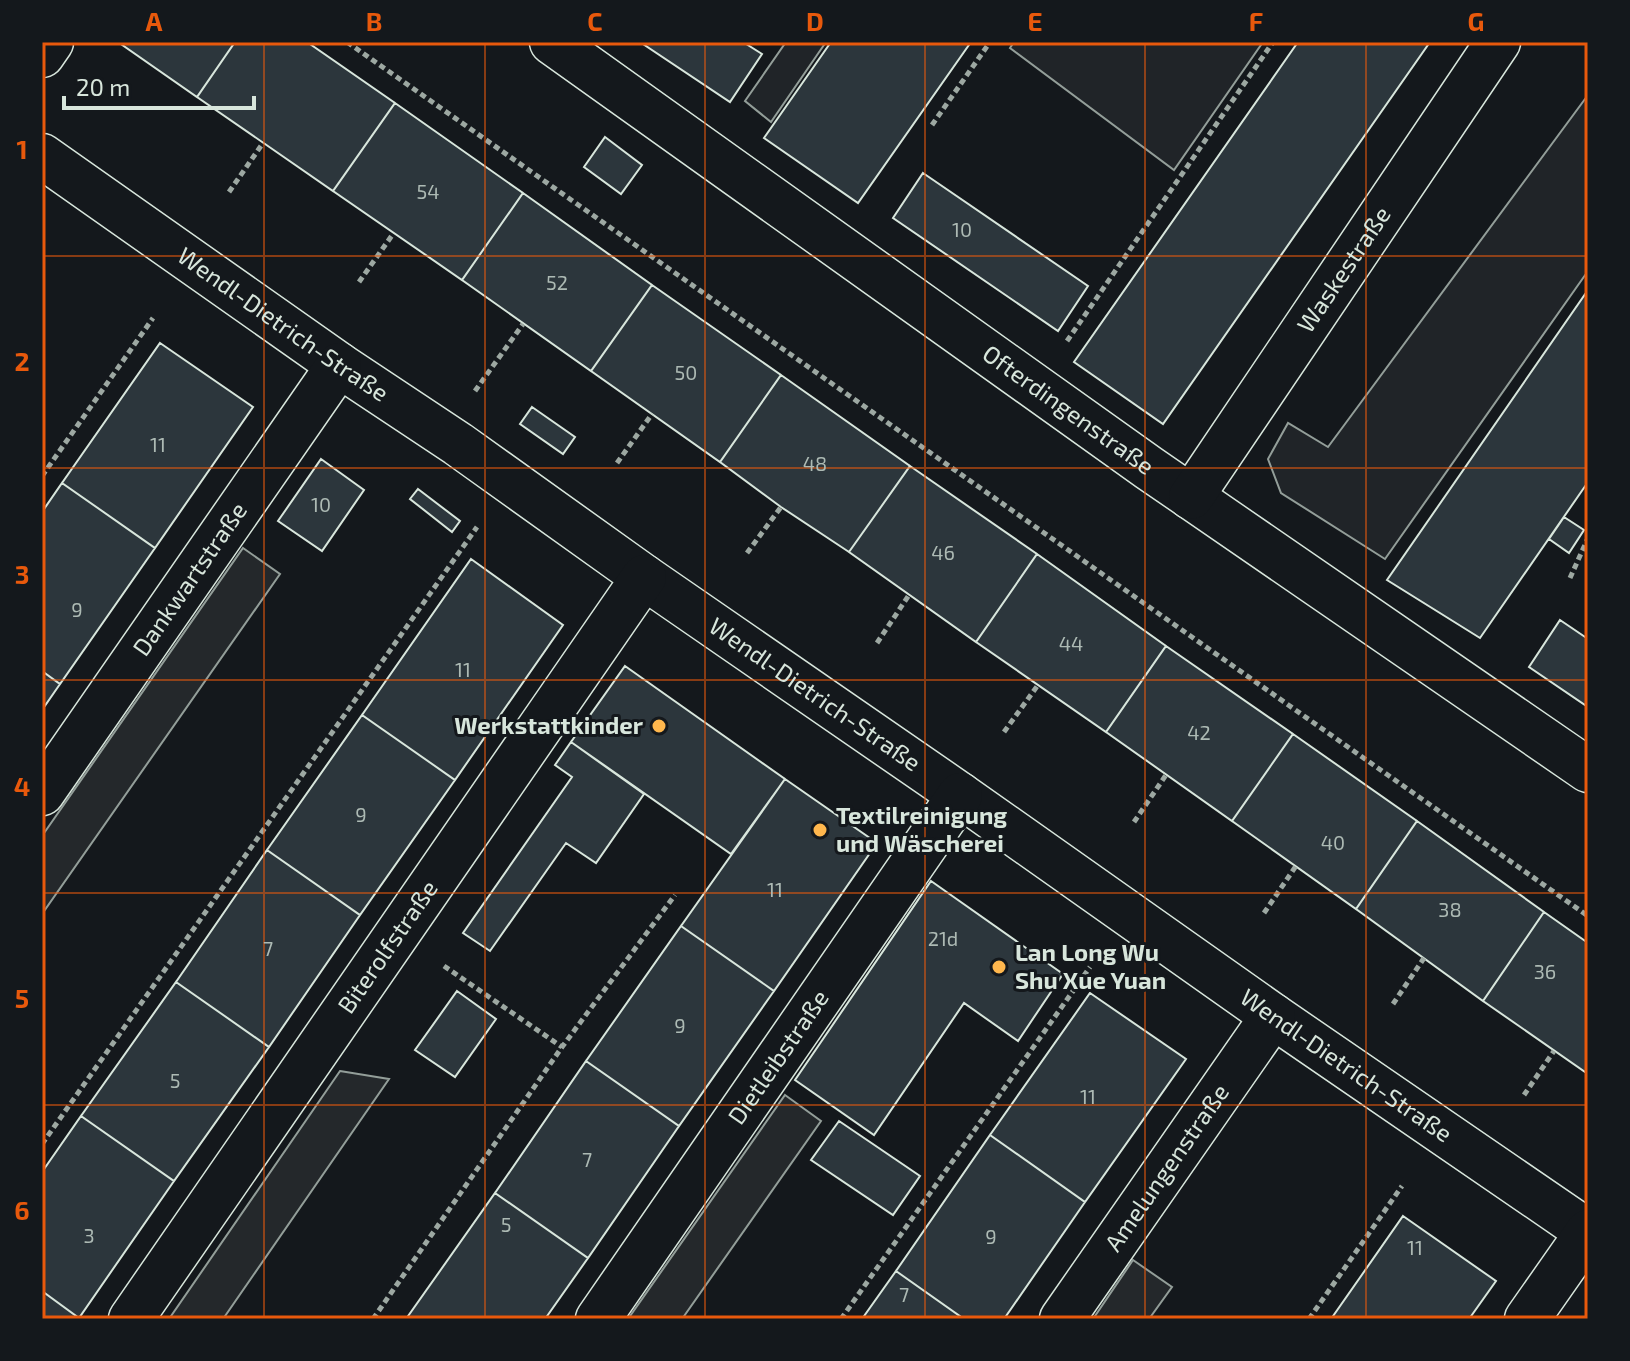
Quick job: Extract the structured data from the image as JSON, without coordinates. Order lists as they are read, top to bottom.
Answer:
{
  "streets": {
    "street": [
      "Waskestraße",
      "Wendl-Dietrich-Straße",
      "Ofterdingenstraße",
      "Dankwartstraße",
      "Biterolfstraße",
      "Dietleibstraße",
      "Amelungenstraße"
    ]
  },
  "crossings": [
    ["Waskestraße", "Ofterdingenstraße"],
    ["Wendl-Dietrich-Straße", "Dankwartstraße"],
    ["Wendl-Dietrich-Straße", "Biterolfstraße"],
    ["Wendl-Dietrich-Straße", "Dietleibstraße"],
    ["Wendl-Dietrich-Straße", "Amelungenstraße"]
  ],
  "places": ["Werkstattkinder", "Textilreinigung und Wäscherei", "Lan Long Wu Shu Xue Yuan"],
  "house_numbers": [
    "54",
    "10",
    "52",
    "50",
    "11",
    "48",
    "10",
    "46",
    "9",
    "44",
    "11",
    "42",
    "9",
    "40",
    "11",
    "38",
    "21d",
    "7",
    "36",
    "9",
    "5",
    "11",
    "7",
    "5",
    "3",
    "9",
    "11",
    "7"
  ],
  "scale_bar": "20 m",
  "grid": {
    "columns": [
      "A",
      "B",
      "C",
      "D",
      "E",
      "F",
      "G"
    ],
    "rows": [
      "1",
      "2",
      "3",
      "4",
      "5",
      "6"
    ]
  }
}
